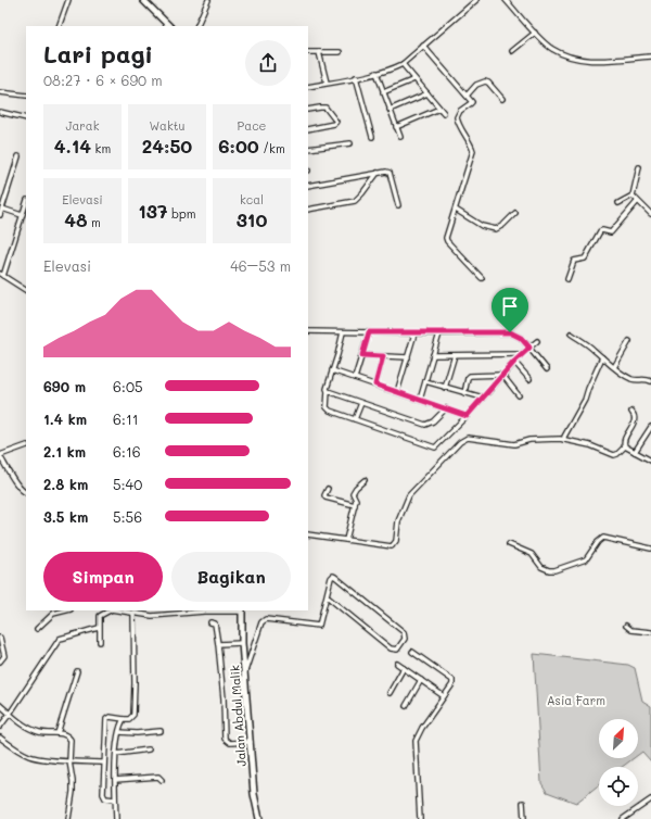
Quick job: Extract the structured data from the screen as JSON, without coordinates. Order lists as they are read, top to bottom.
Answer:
{
  "streets": {
    "street": ["Jalan Abdul Malik"]
  },
  "parks": ["Asia Farm"],
  "north": "top right",
  "page": {
    "heading": ["Lari pagi", "08:27 · 6 × 690 m"],
    "stats": [
      ["Jarak", "4.14 km"],
      ["Waktu", "24:50"],
      ["Pace", "6:00 /km"],
      ["Elevasi", "48 m"],
      ["137 bpm"],
      ["kcal", "310"]
    ],
    "chart": ["Elevasi", "46–53 m"],
    "list": [
      {
        "name": "690 m",
        "note": "6:05"
      },
      {
        "name": "1.4 km",
        "note": "6:11"
      },
      {
        "name": "2.1 km",
        "note": "6:16"
      },
      {
        "name": "2.8 km",
        "note": "5:40"
      },
      {
        "name": "3.5 km",
        "note": "5:56"
      }
    ],
    "buttons": ["Simpan", "Bagikan"]
  }
}
